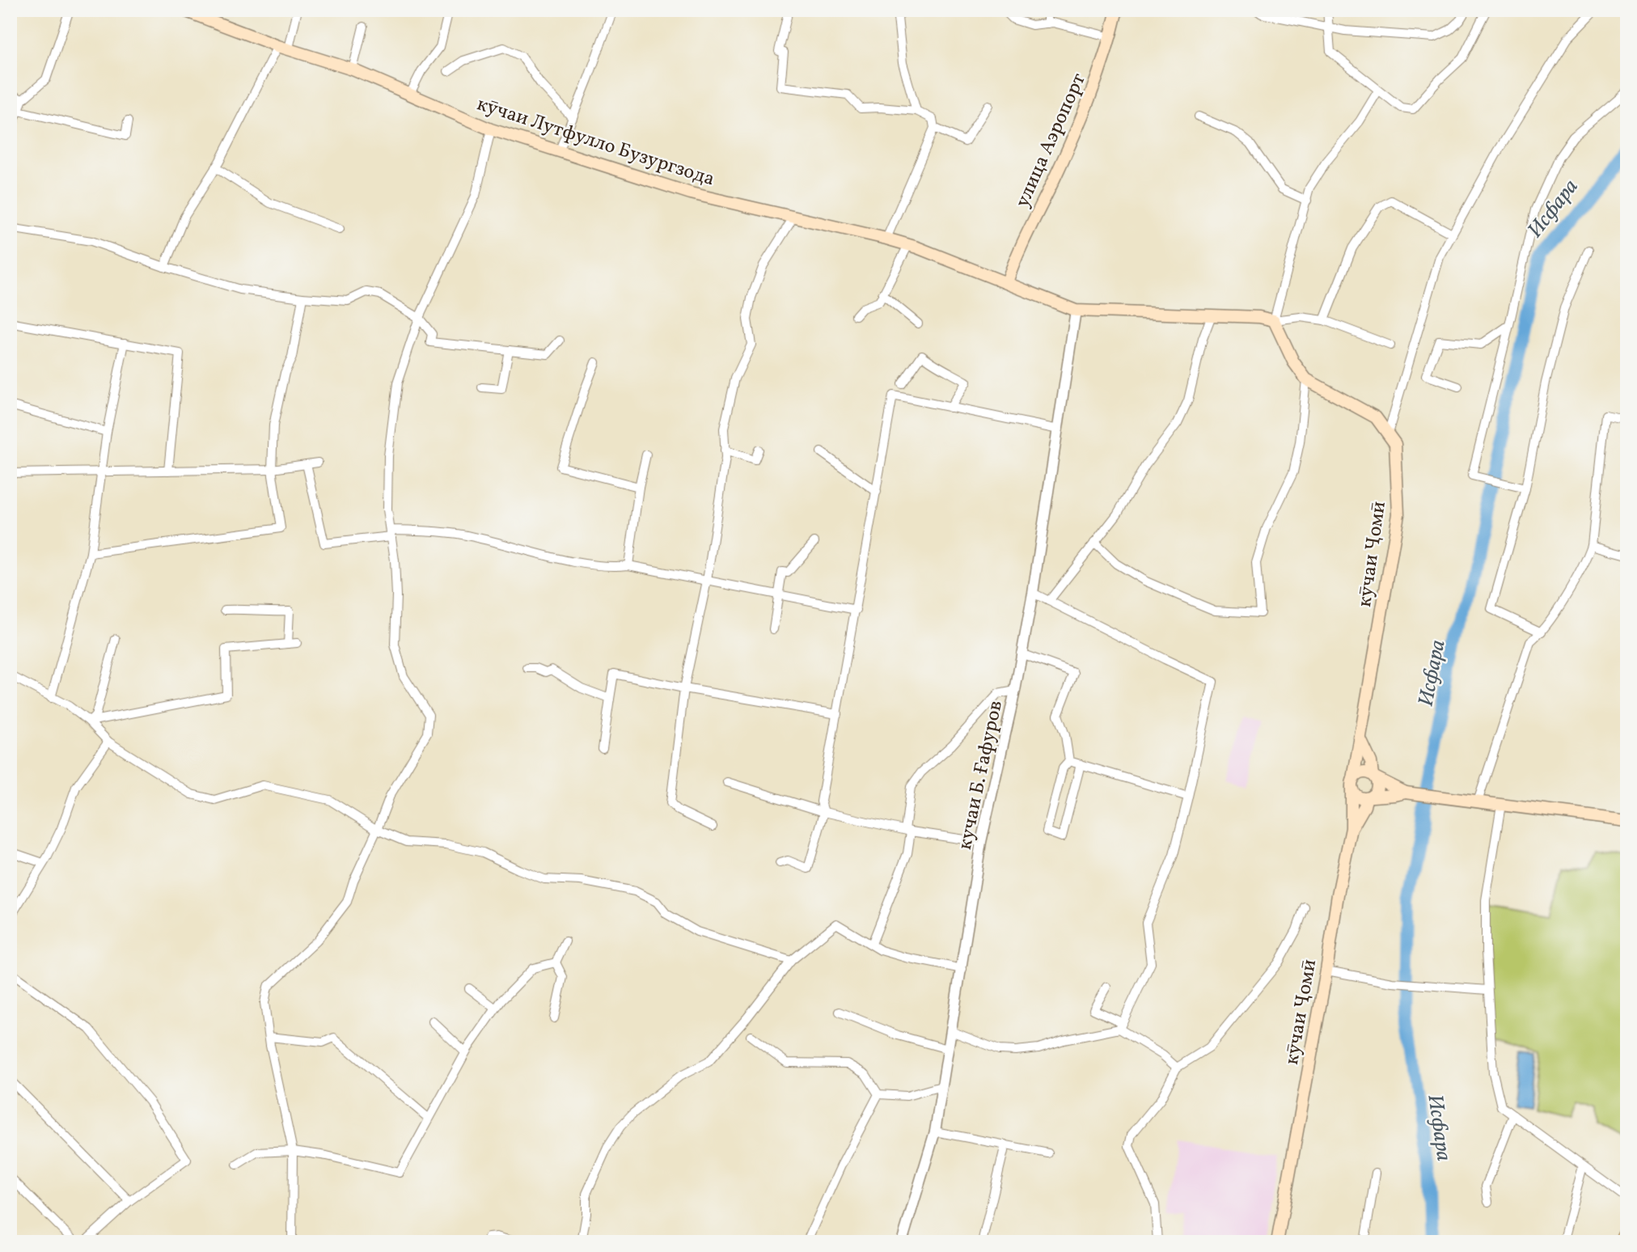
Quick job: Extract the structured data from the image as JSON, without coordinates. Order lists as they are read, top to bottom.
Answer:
{
  "streets": {
    "main road": ["улица Аэропорт", "кӯчаи Лутфулло Бузургзода", "кӯчаи Ҷомӣ"],
    "street": ["кучаи Б. Ғафуров"]
  },
  "crossings": [
    ["улица Аэропорт", "кӯчаи Лутфулло Бузургзода"],
    ["кӯчаи Лутфулло Бузургзода", "кучаи Б. Ғафуров"]
  ],
  "water": ["Исфара"]
}
